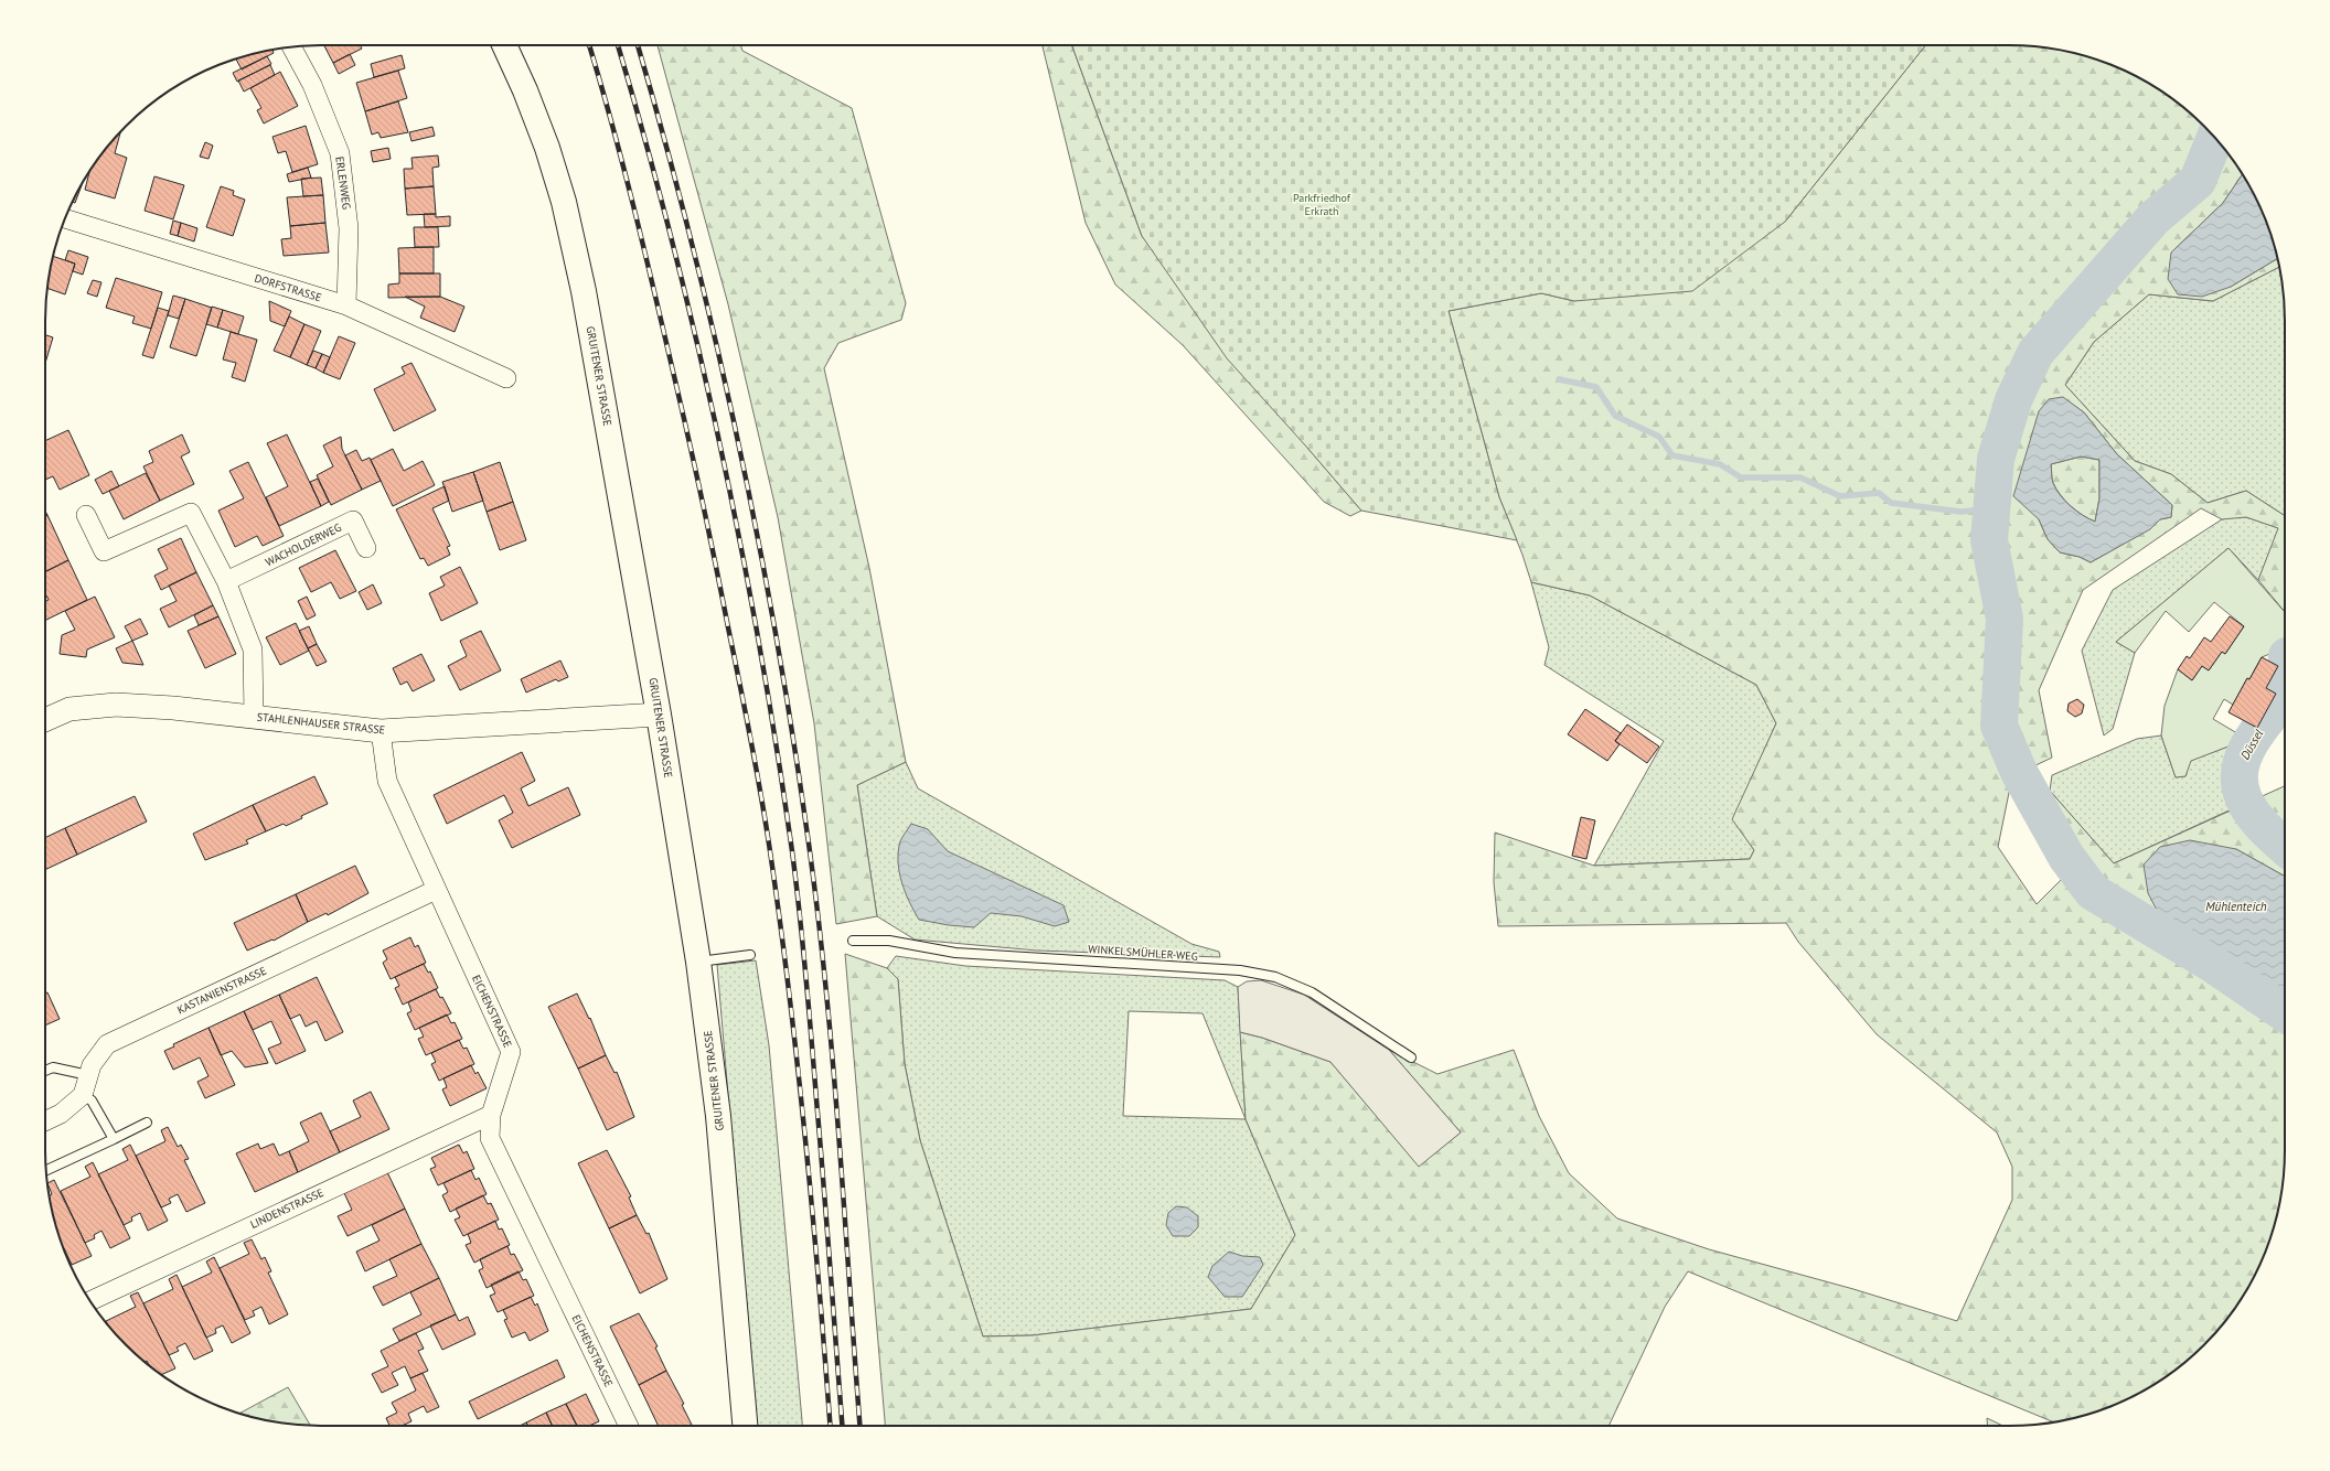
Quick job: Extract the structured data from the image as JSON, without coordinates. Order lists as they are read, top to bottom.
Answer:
{
  "streets": {
    "main road": ["GRUITENER STRASSE"],
    "street": [
      "ERLENWEG",
      "DORFSTRASSE",
      "WACHOLDERWEG",
      "STAHLENHAUSER STRASSE",
      "KASTANIENSTRASSE",
      "EICHENSTRASSE",
      "LINDENSTRASSE"
    ],
    "lane": ["WINKELSMÜHLER WEG"]
  },
  "crossings": [
    ["ERLENWEG", "DORFSTRASSE"],
    ["GRUITENER STRASSE", "STAHLENHAUSER STRASSE"],
    ["STAHLENHAUSER STRASSE", "EICHENSTRASSE"],
    ["KASTANIENSTRASSE", "EICHENSTRASSE"],
    ["EICHENSTRASSE", "LINDENSTRASSE"]
  ],
  "water": ["Düssel", "Mühlenteich"],
  "parks": ["Parkfriedhof Erkrath"]
}
